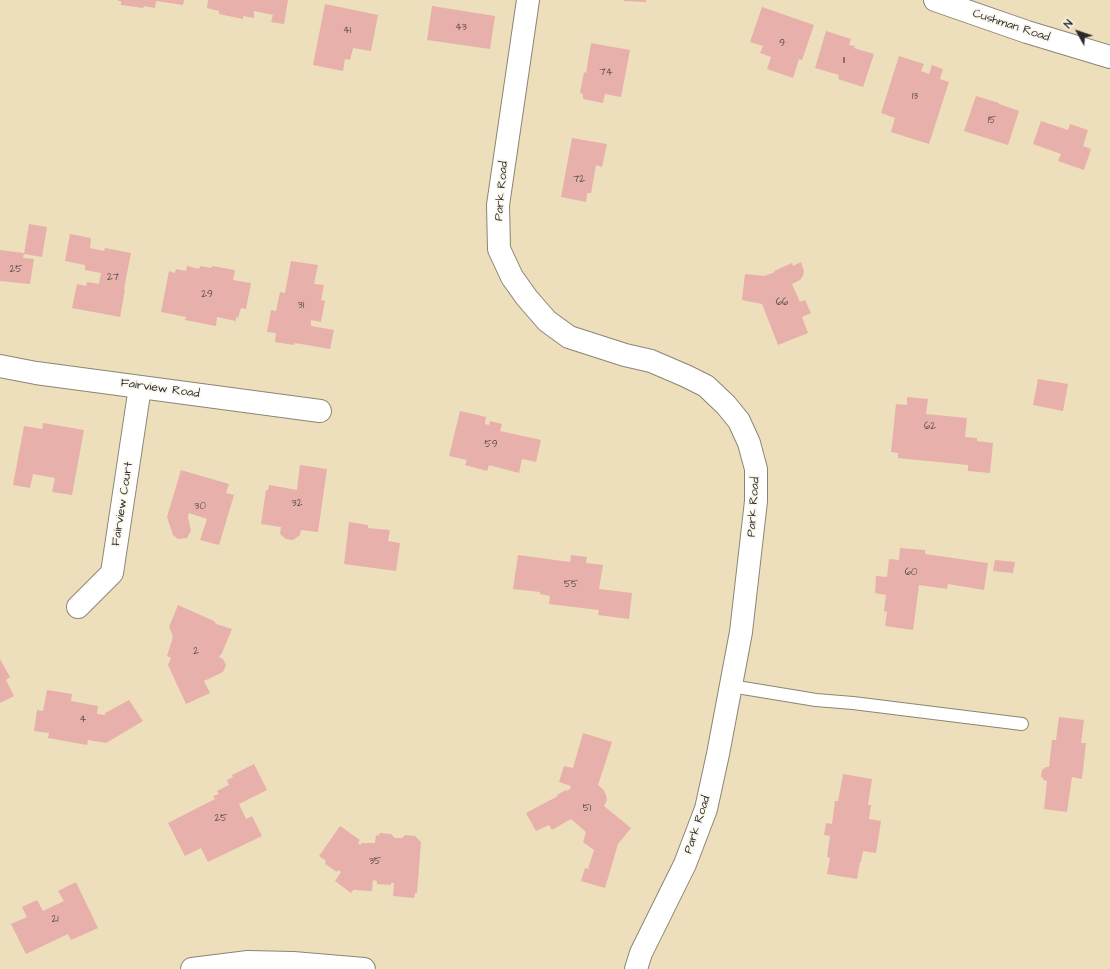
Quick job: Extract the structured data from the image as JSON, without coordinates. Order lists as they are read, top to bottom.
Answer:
{
  "streets": {
    "street": [
      "Cushman Road",
      "Park Road",
      "Fairview Road",
      "Fairview Court"
    ]
  },
  "crossings": [
    ["Fairview Road", "Fairview Court"]
  ],
  "house_numbers": [
    "43",
    "41",
    "9",
    "11",
    "74",
    "13",
    "15",
    "72",
    "25",
    "27",
    "29",
    "66",
    "31",
    "62",
    "59",
    "32",
    "30",
    "60",
    "55",
    "2",
    "4",
    "51",
    "25",
    "35",
    "21"
  ],
  "north": "top left"
}
